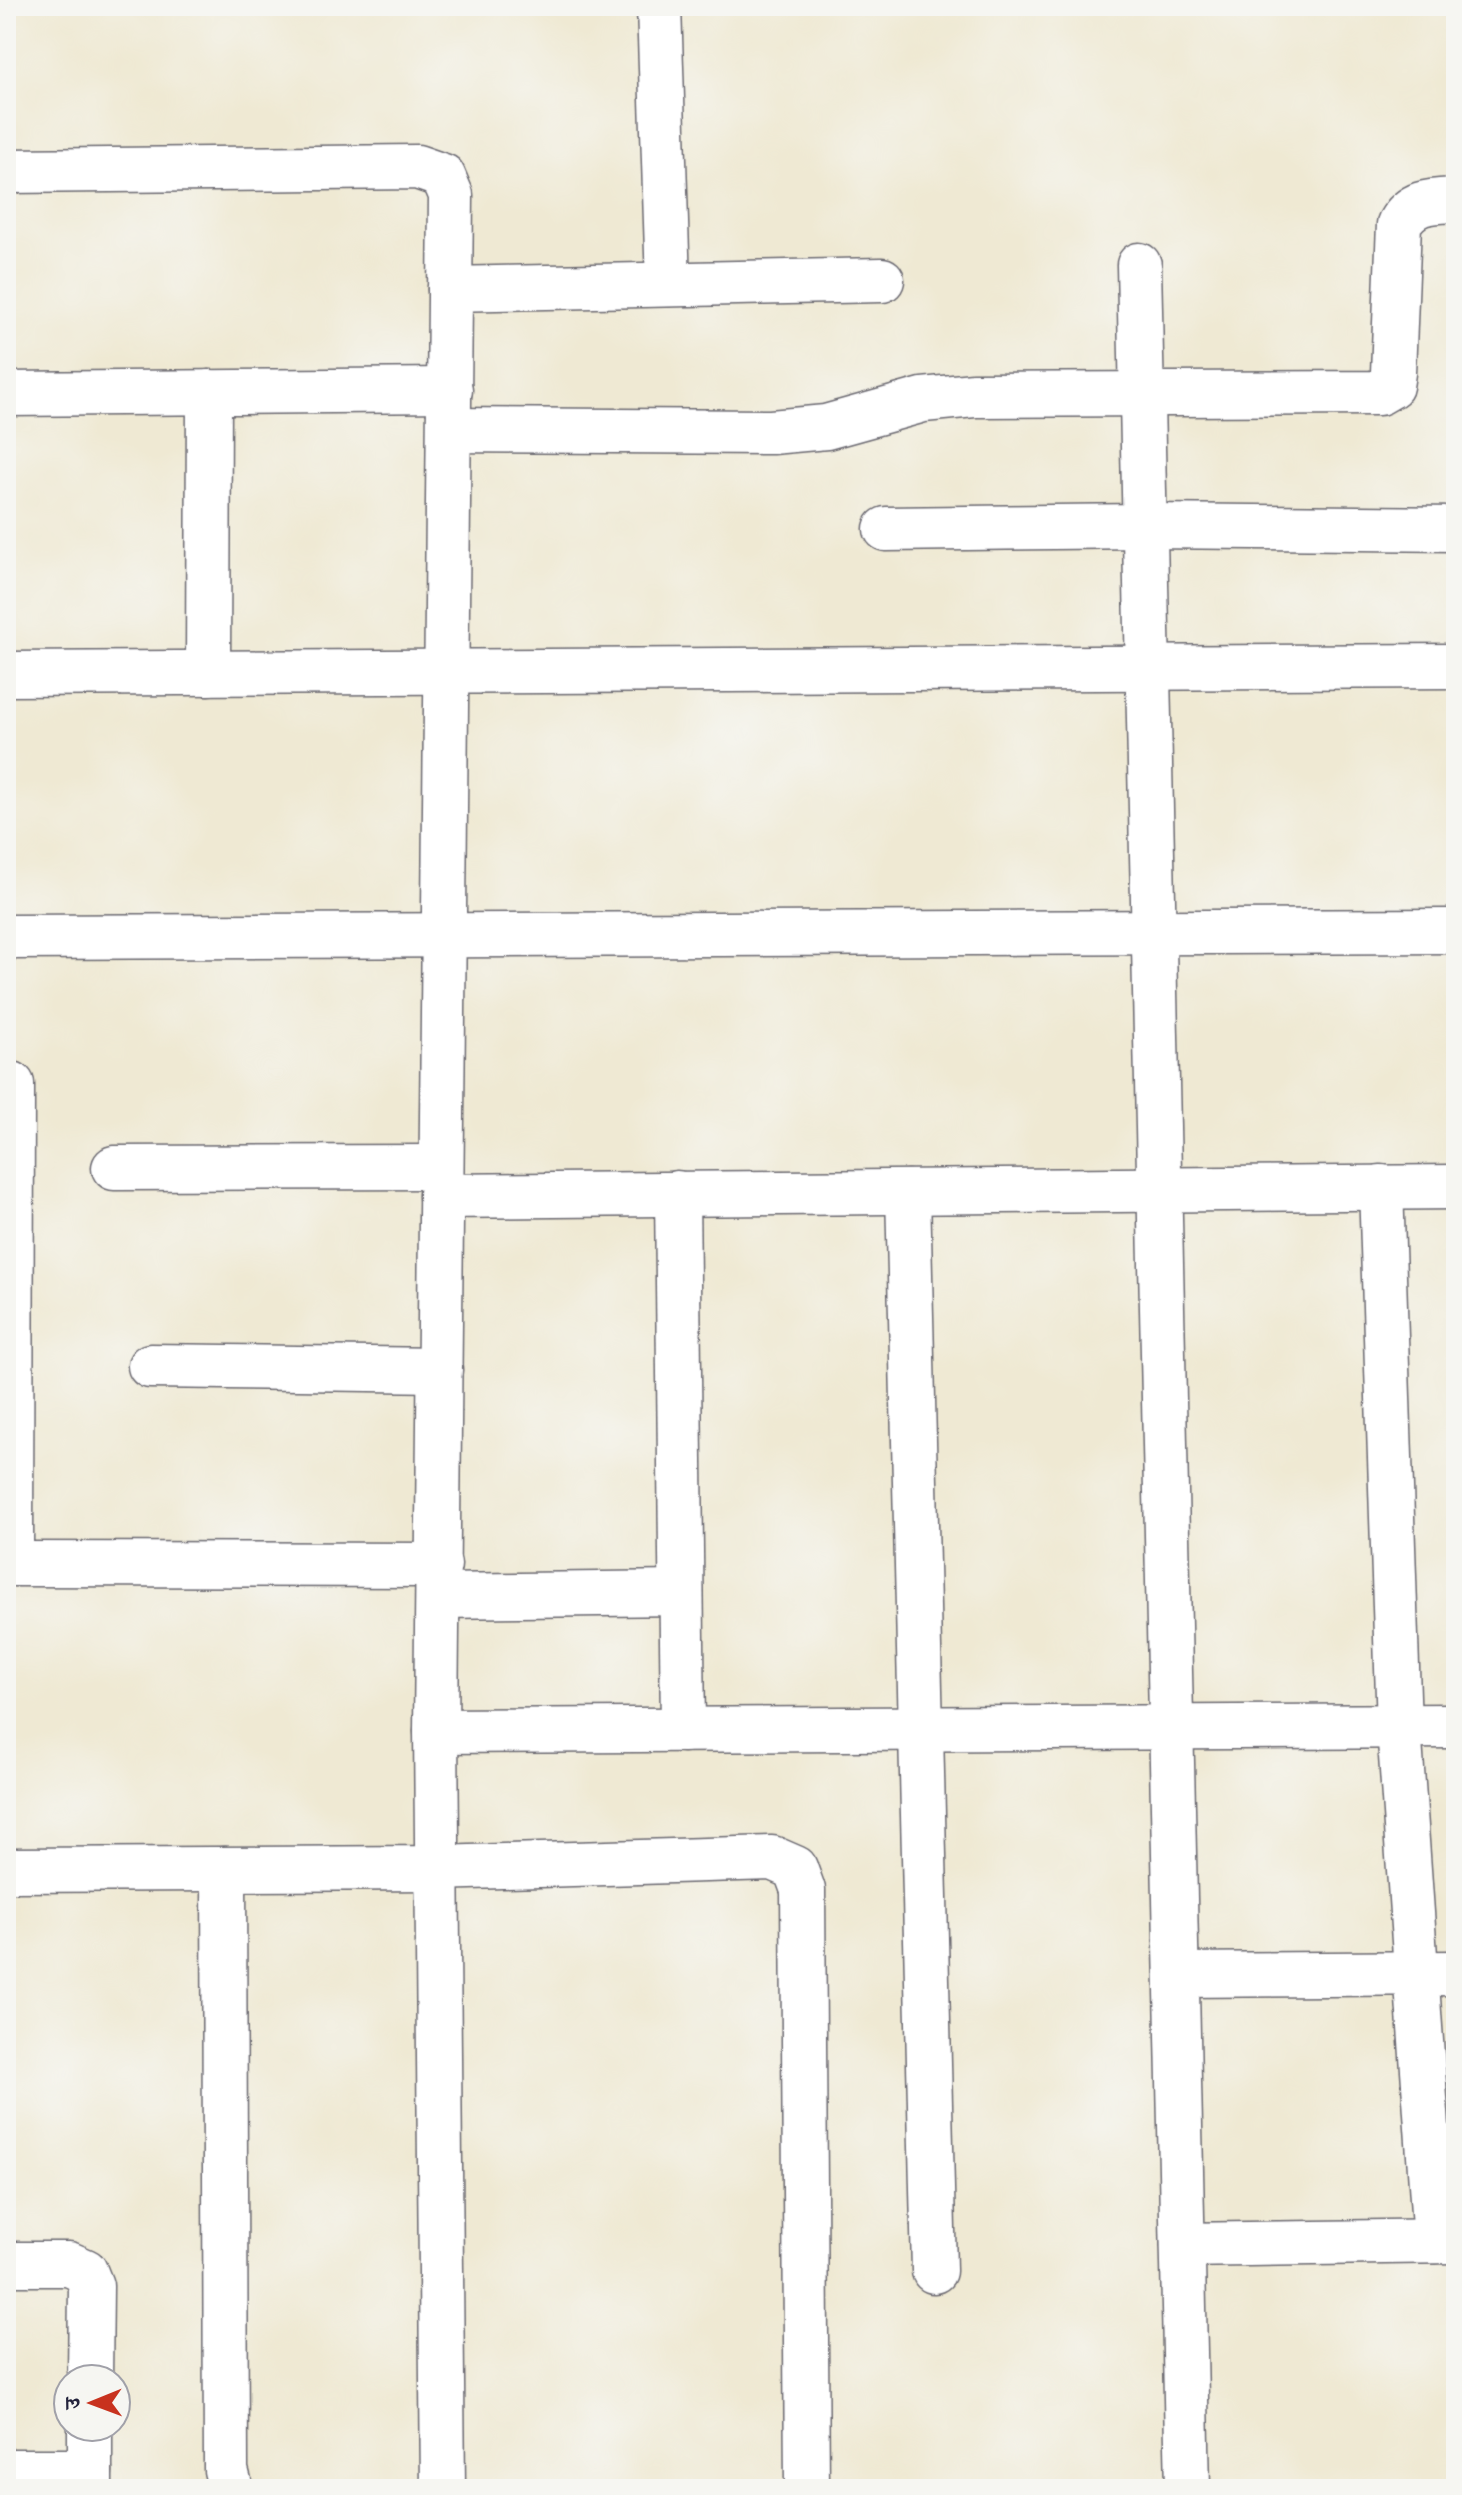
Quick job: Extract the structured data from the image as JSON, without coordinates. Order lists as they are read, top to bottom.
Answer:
{
  "north": "left"
}
